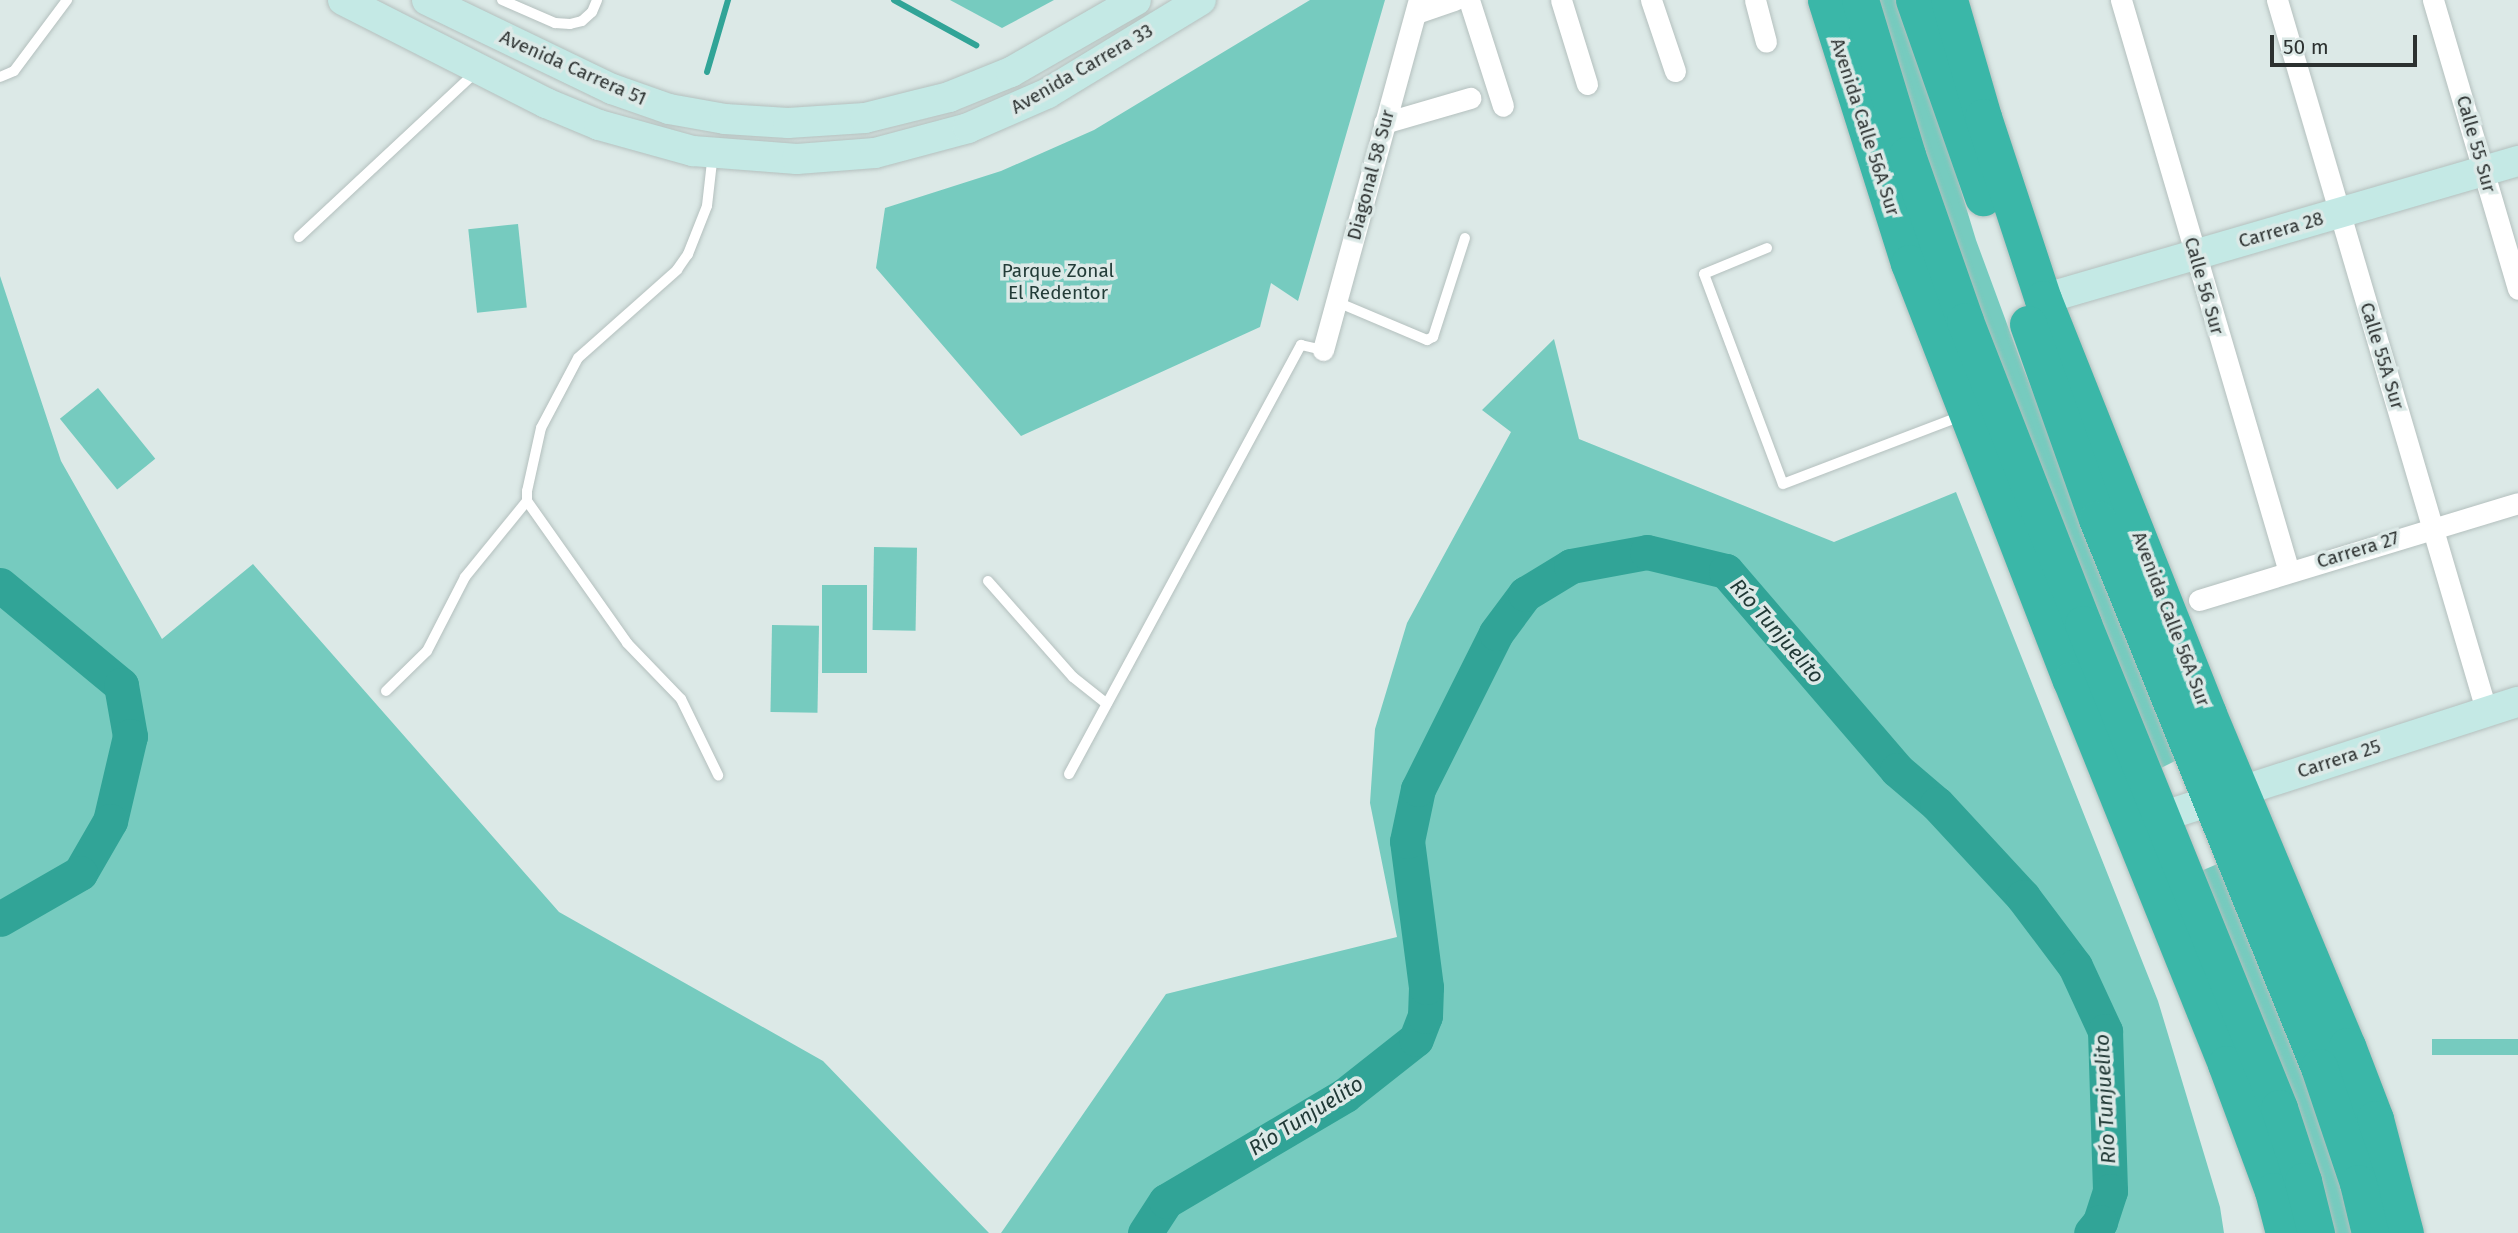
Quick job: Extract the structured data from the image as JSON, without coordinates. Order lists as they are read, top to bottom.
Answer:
{
  "streets": {
    "highway": ["Avenida Calle 56A Sur"],
    "main road": [
      "Avenida Carrera 51",
      "Avenida Carrera 33",
      "Carrera 28",
      "Carrera 25"
    ],
    "street": [
      "Calle 55 Sur",
      "Diagonal 58 Sur",
      "Calle 56 Sur",
      "Calle 55A Sur",
      "Carrera 27"
    ]
  },
  "crossings": [
    ["Avenida Carrera 51", "Avenida Carrera 33"],
    ["Avenida Calle 56A Sur", "Carrera 28"],
    ["Avenida Calle 56A Sur", "Carrera 25"],
    ["Calle 55 Sur", "Carrera 28"],
    ["Carrera 28", "Calle 56 Sur"],
    ["Carrera 28", "Calle 55A Sur"],
    ["Calle 56 Sur", "Carrera 27"],
    ["Calle 55A Sur", "Carrera 27"],
    ["Calle 55A Sur", "Carrera 25"]
  ],
  "water": ["Río Tunjuelito"],
  "parks": ["Parque Zonal El Redentor"],
  "scale_bar": "50 m"
}
